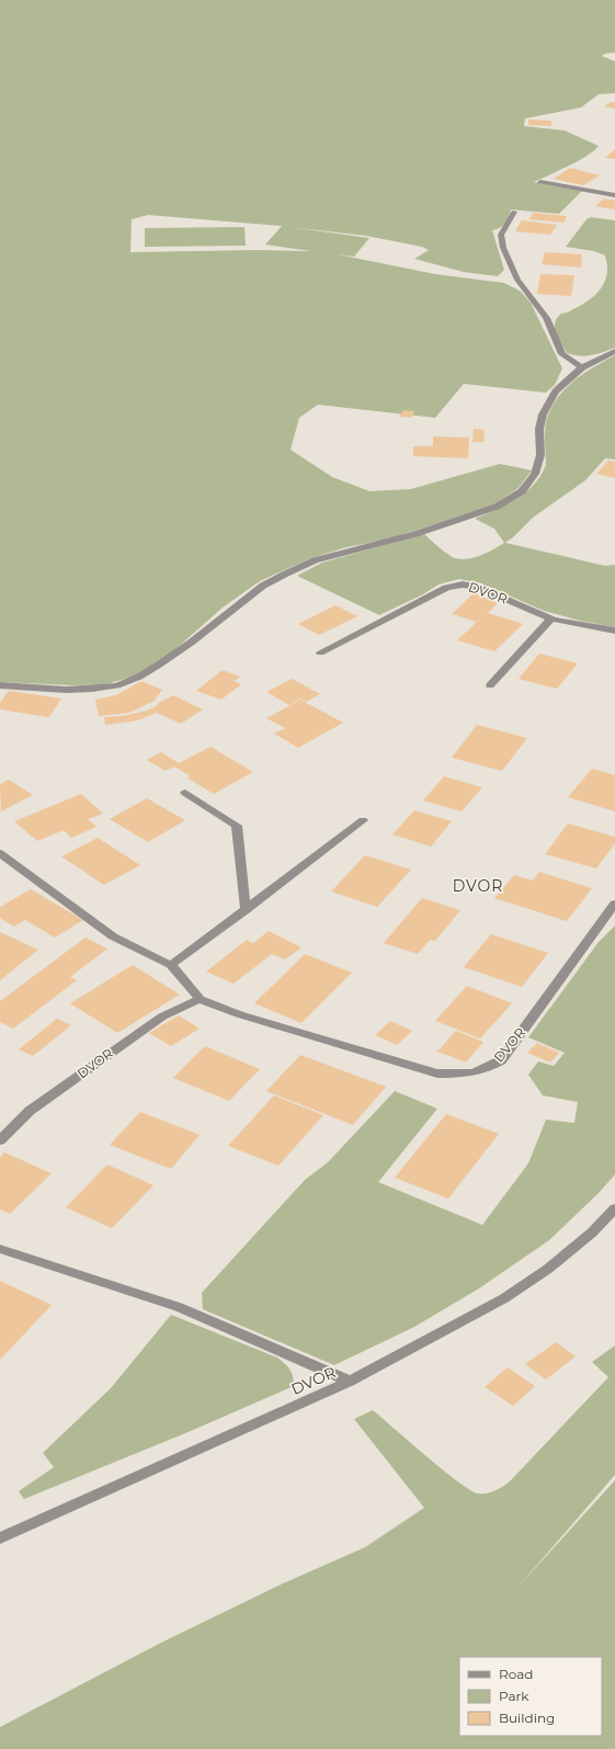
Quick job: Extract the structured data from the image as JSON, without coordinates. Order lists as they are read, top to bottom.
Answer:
{
  "streets": {
    "street": ["DVOR"]
  },
  "districts": ["DVOR"],
  "legend": ["Road", "Park", "Building"]
}
